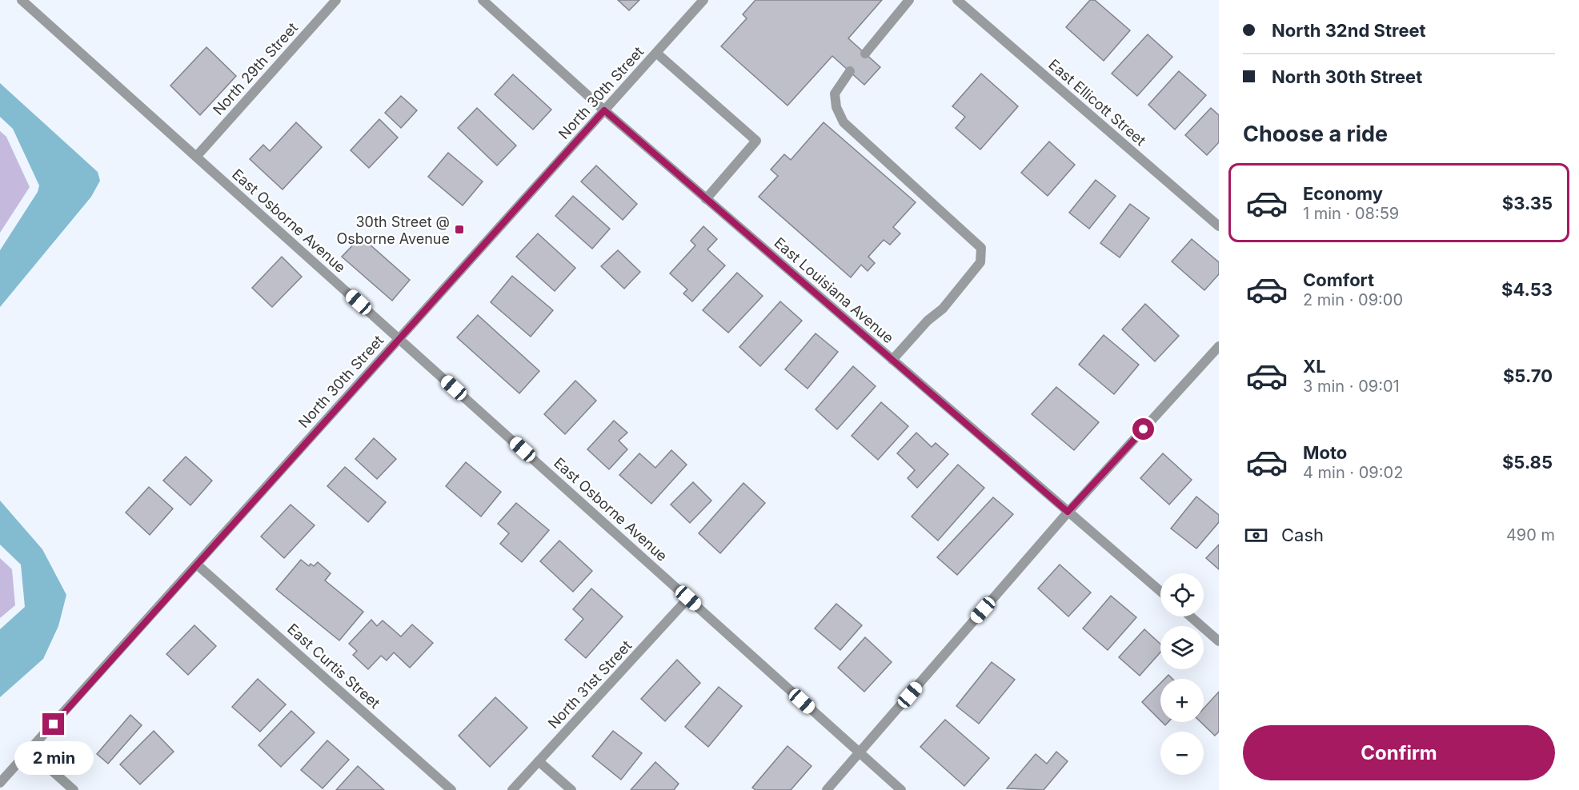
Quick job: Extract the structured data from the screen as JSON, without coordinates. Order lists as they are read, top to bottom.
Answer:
{
  "streets": {
    "street": [
      "North 29th Street",
      "North 30th Street",
      "East Ellicott Street",
      "East Osborne Avenue",
      "East Louisiana Avenue",
      "East Curtis Street",
      "North 31st Street"
    ]
  },
  "crossings": [
    ["North 29th Street", "East Osborne Avenue"],
    ["North 30th Street", "East Osborne Avenue"],
    ["North 30th Street", "East Louisiana Avenue"],
    ["North 30th Street", "East Curtis Street"],
    ["East Osborne Avenue", "North 31st Street"]
  ],
  "places": {
    "transit": ["30th Street @ Osborne Avenue"]
  },
  "page": {
    "banner": ["North 32nd Street", "North 30th Street"],
    "heading": "Choose a ride",
    "list": [
      {
        "name": "Economy",
        "note": "1 min · 08:59",
        "value": "$3.35"
      },
      {
        "name": "Comfort",
        "note": "2 min · 09:00",
        "value": "$4.53"
      },
      {
        "name": "XL",
        "note": "3 min · 09:01",
        "value": "$5.70"
      },
      {
        "name": "Moto",
        "note": "4 min · 09:02",
        "value": "$5.85"
      }
    ],
    "pay": ["Cash", "490 m"],
    "map_buttons": ["+", "−"],
    "buttons": "Confirm",
    "bubble": "2 min"
  }
}
